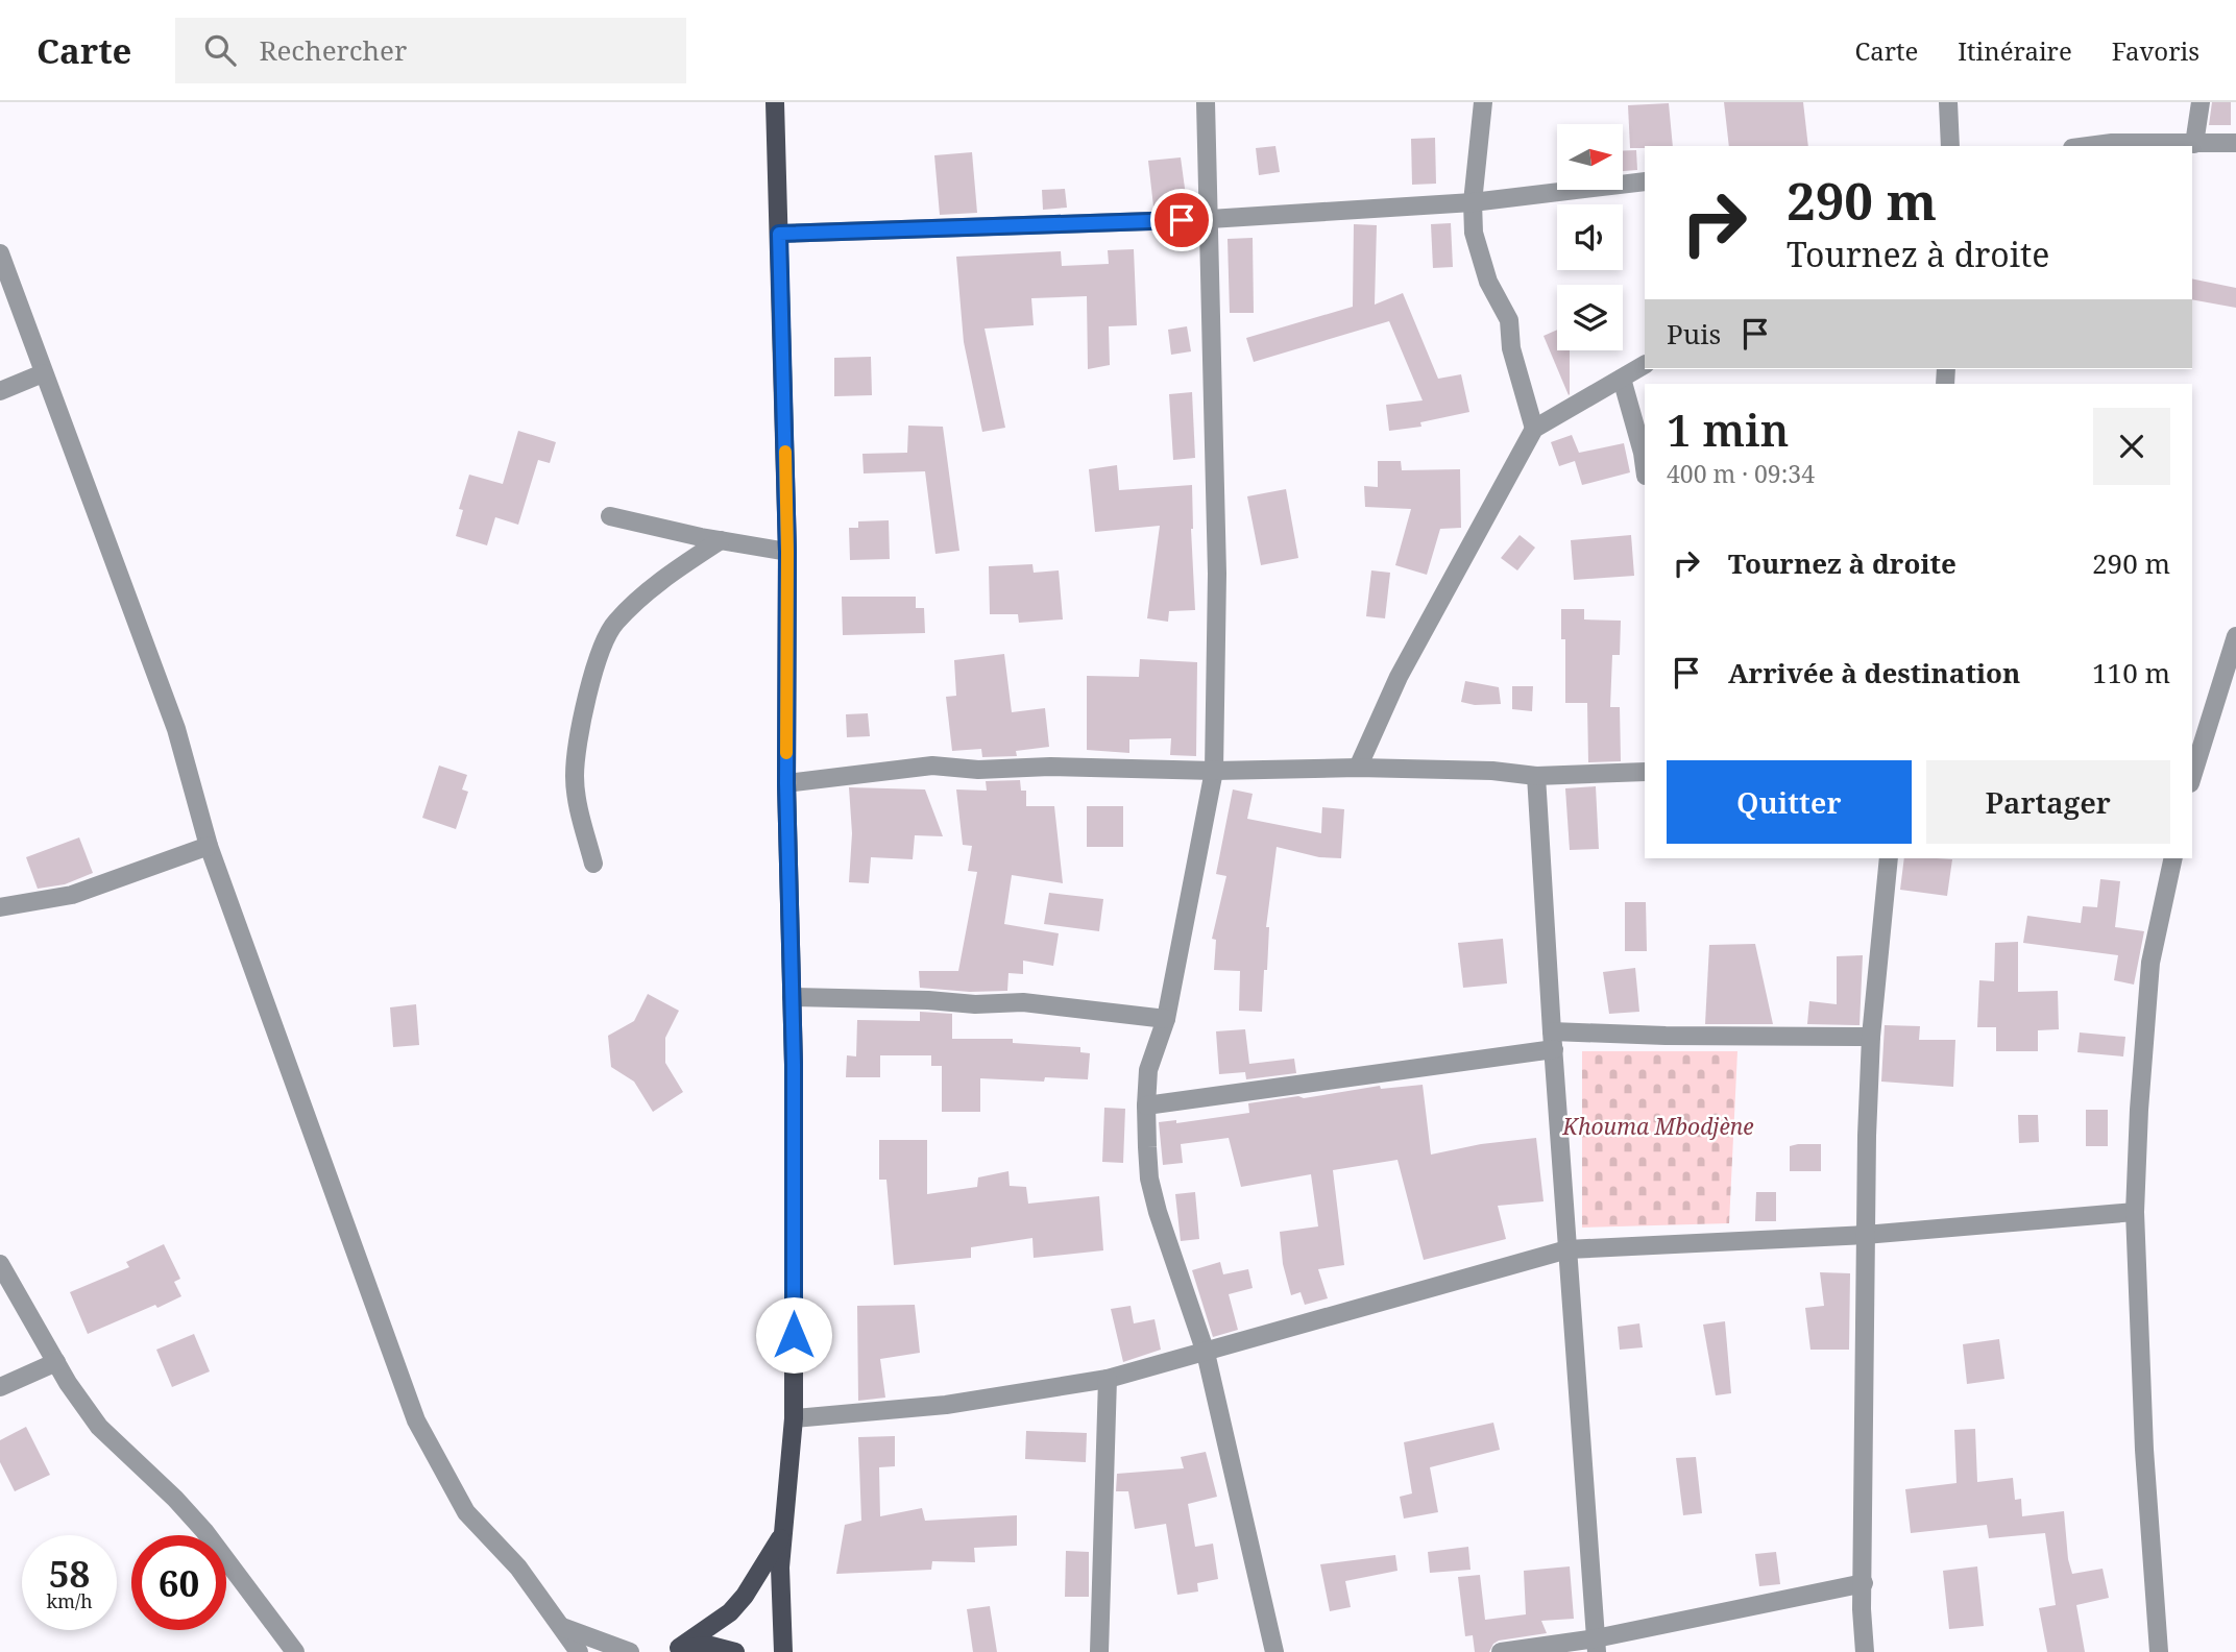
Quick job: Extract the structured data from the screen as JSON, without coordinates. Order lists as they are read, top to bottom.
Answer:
{
  "parks": ["Khouma Mbodjène"],
  "north": "right",
  "page": {
    "header": "Carte",
    "search": "Rechercher",
    "nav": ["Carte", "Itinéraire", "Favoris"],
    "turn": ["290 m", "Tournez à droite"],
    "then": "Puis",
    "heading": ["1 min", "400 m · 09:34"],
    "list": [
      {
        "name": "Tournez à droite",
        "value": "290 m"
      },
      {
        "name": "Arrivée à destination",
        "value": "110 m"
      }
    ],
    "buttons": ["Quitter", "Partager"],
    "speed": "58 km/h",
    "limit": "60"
  }
}
